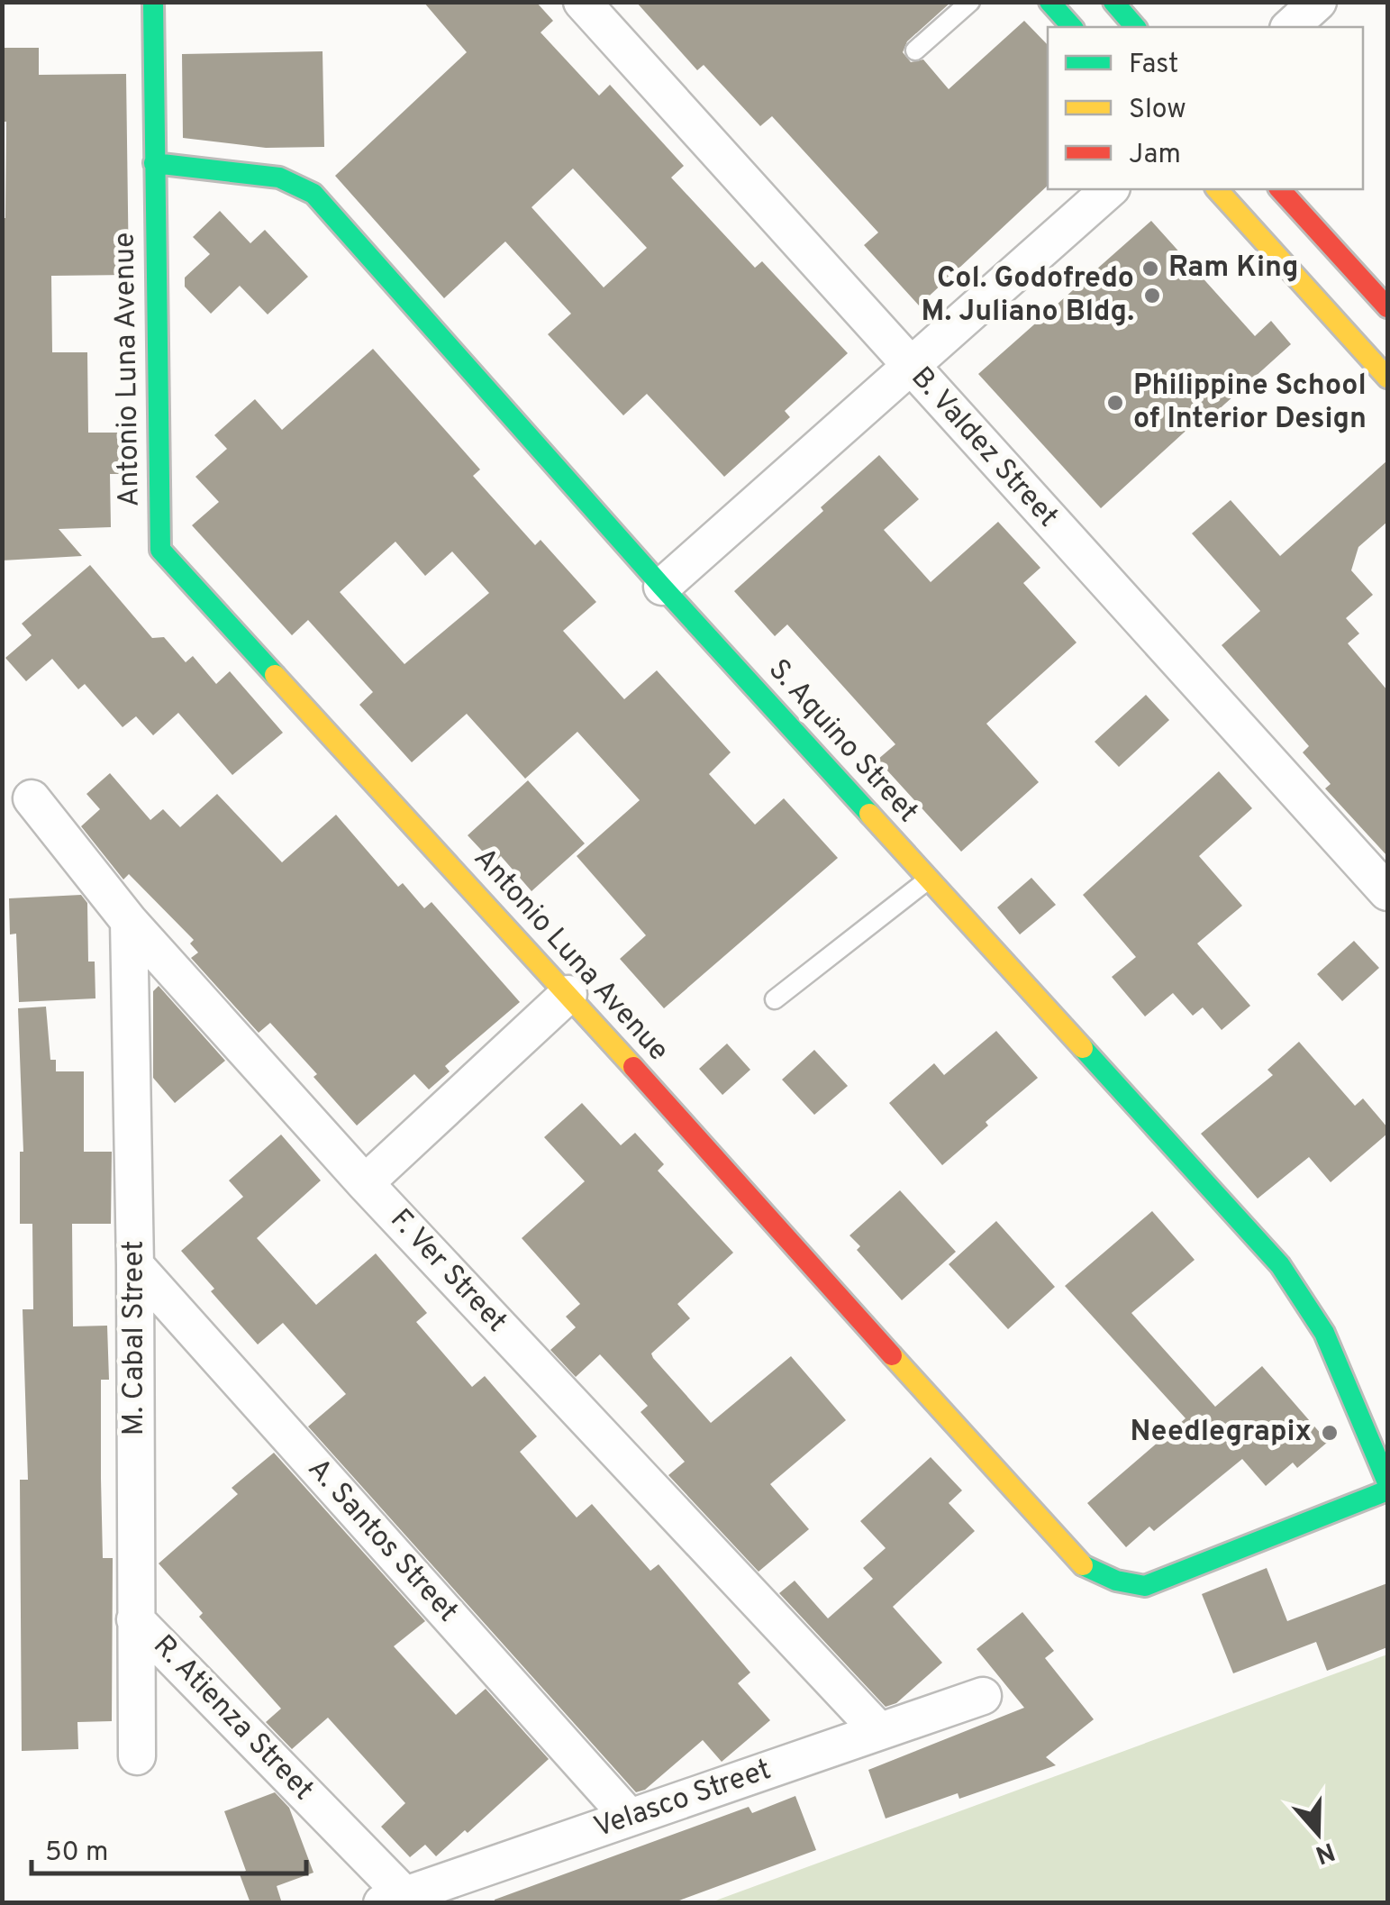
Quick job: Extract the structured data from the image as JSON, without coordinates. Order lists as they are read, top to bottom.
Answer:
{
  "streets": {
    "street": [
      "Antonio Luna Avenue",
      "B. Valdez Street",
      "S. Aquino Street",
      "F. Ver Street",
      "M. Cabal Street",
      "A. Santos Street",
      "R. Atienza Street",
      "Velasco Street"
    ]
  },
  "crossings": [
    ["Antonio Luna Avenue", "S. Aquino Street"],
    ["F. Ver Street", "M. Cabal Street"],
    ["F. Ver Street", "Velasco Street"],
    ["M. Cabal Street", "A. Santos Street"],
    ["M. Cabal Street", "R. Atienza Street"],
    ["A. Santos Street", "Velasco Street"],
    ["R. Atienza Street", "Velasco Street"]
  ],
  "places": [
    "Ram King",
    "Col. Godofredo M. Juliano Bldg.",
    "Philippine School of Interior Design",
    "Needlegrapix"
  ],
  "legend": ["Fast", "Slow", "Jam"],
  "scale_bar": "50 m",
  "north": "bottom"
}
